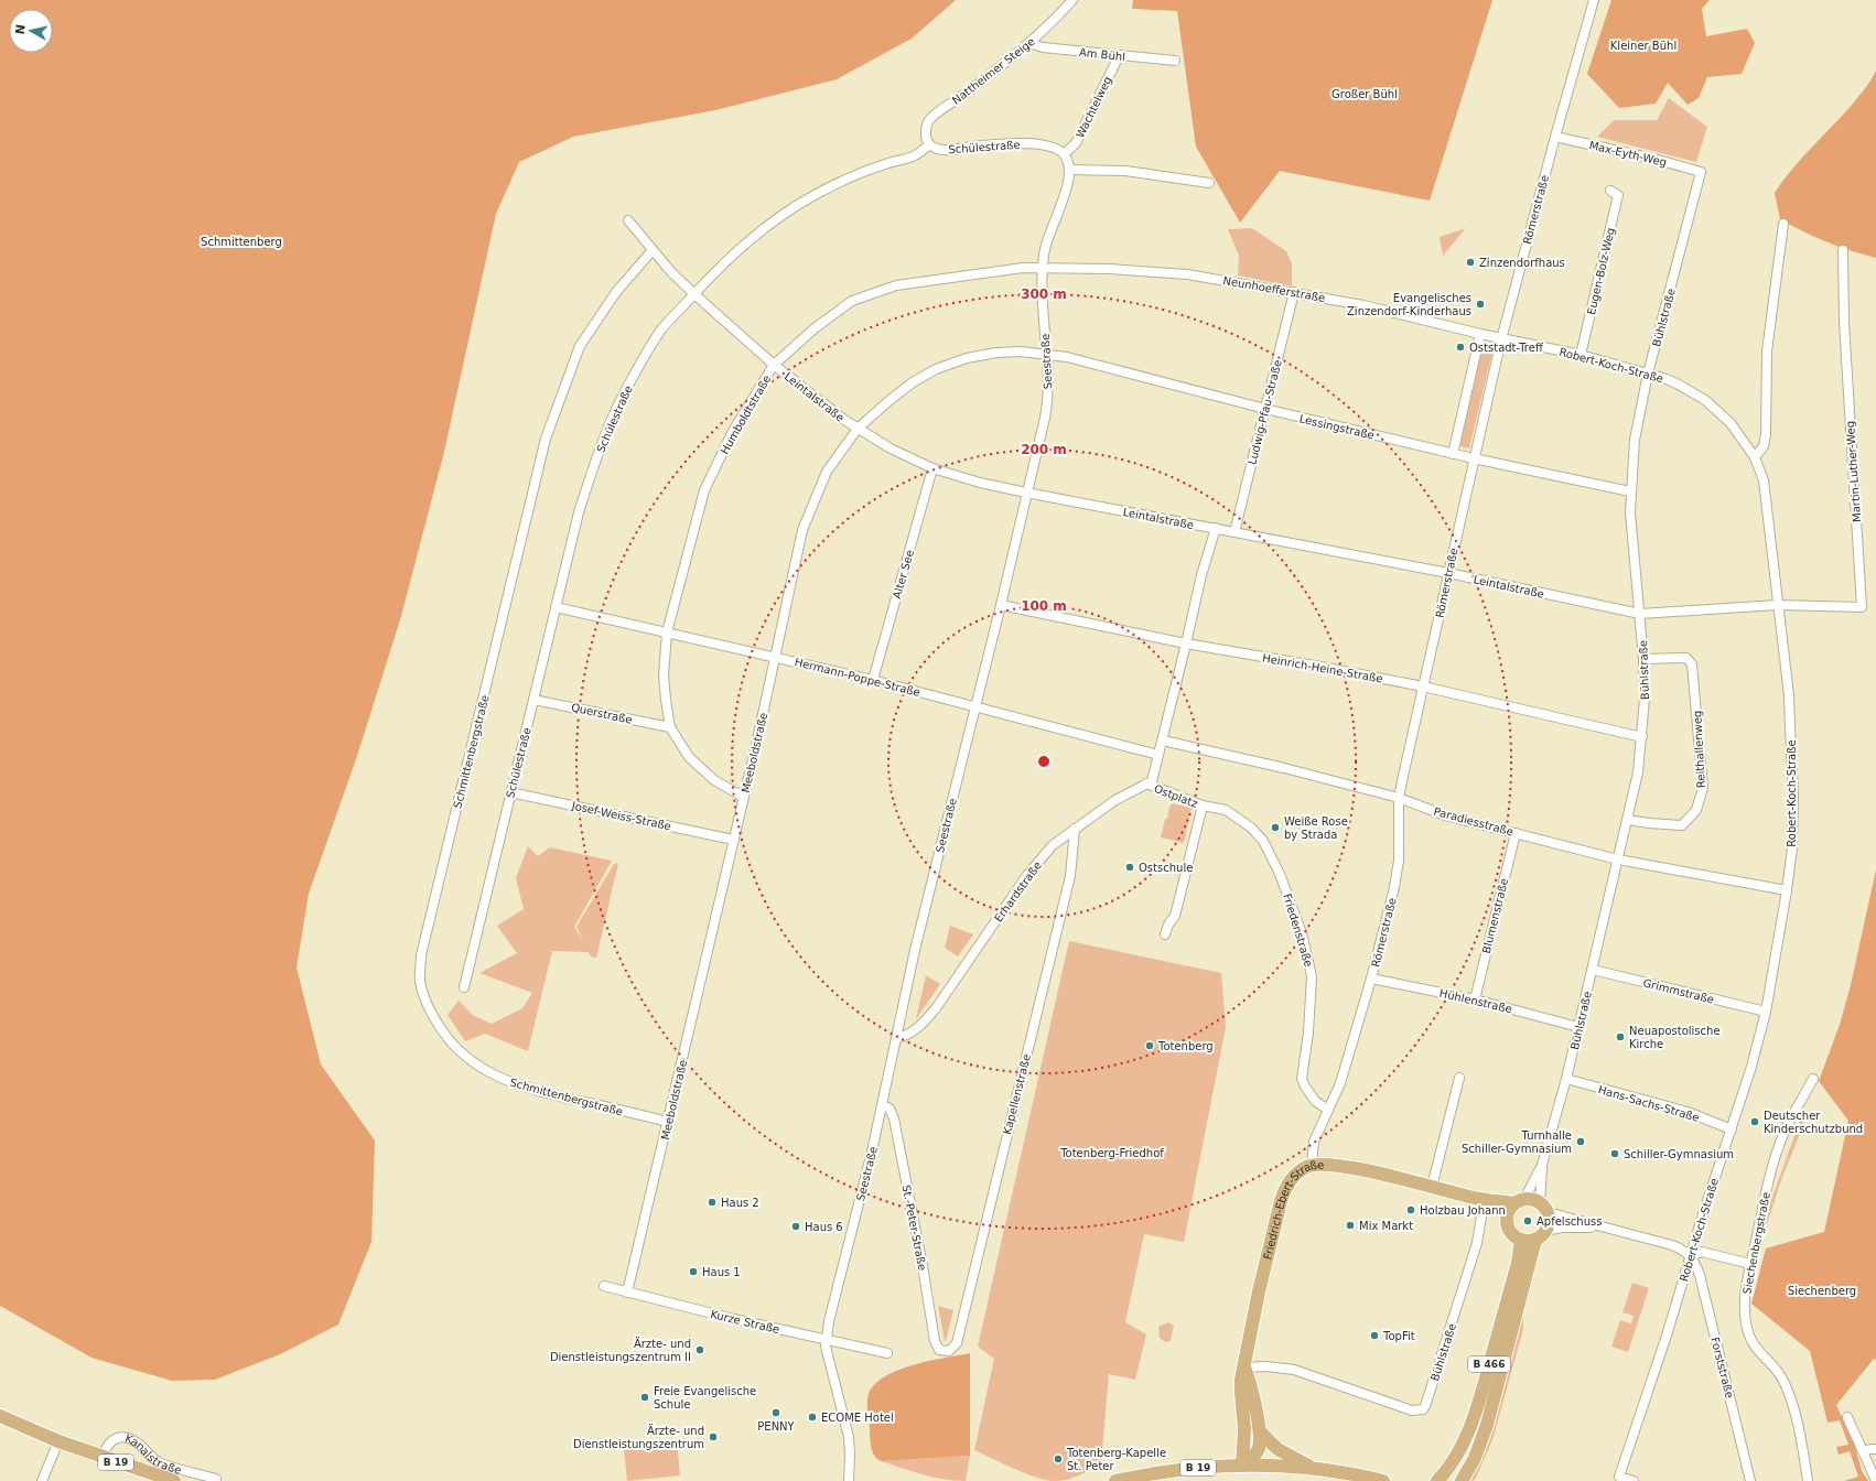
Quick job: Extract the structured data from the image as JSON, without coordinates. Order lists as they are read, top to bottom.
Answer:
{
  "streets": {
    "main road": [
      "Friedrich-Ebert-Straße",
      "B 466",
      "Kanalstraße",
      "B 19"
    ],
    "street": [
      "Am Bühl",
      "Nattheimer Steige",
      "Wachtelweg",
      "Schülestraße",
      "Max-Eyth-Weg",
      "Römerstraße",
      "Eugen-Bolz-Weg",
      "Neunhoefferstraße",
      "Bühlstraße",
      "Seestraße",
      "Robert-Koch-Straße",
      "Leintalstraße",
      "Ludwig-Pfau-Straße",
      "Humboldtstraße",
      "Lessingstraße",
      "Martin-Luther-Weg",
      "Alter See",
      "Heinrich-Heine-Straße",
      "Hermann-Poppe-Straße",
      "Querstraße",
      "Reithallenweg",
      "Schmittenbergstraße",
      "Meeboldstraße",
      "Ostplatz",
      "Josef-Weiss-Straße",
      "Paradiesstraße",
      "Erhardstraße",
      "Blumenstraße",
      "Friedenstraße",
      "Grimmstraße",
      "Hühlenstraße",
      "Kapellenstraße",
      "Hans-Sachs-Straße",
      "St.-Peter-Straße",
      "Siechenbergstraße",
      "Kurze Straße",
      "Forststraße"
    ]
  },
  "crossings": [
    ["Am Bühl", "Nattheimer Steige"],
    ["Am Bühl", "Wachtelweg"],
    ["Nattheimer Steige", "Schülestraße"],
    ["Wachtelweg", "Schülestraße"],
    ["Schülestraße", "Leintalstraße"],
    ["Schülestraße", "Hermann-Poppe-Straße"],
    ["Schülestraße", "Querstraße"],
    ["Schülestraße", "Josef-Weiss-Straße"],
    ["Max-Eyth-Weg", "Römerstraße"],
    ["Max-Eyth-Weg", "Bühlstraße"],
    ["Römerstraße", "Neunhoefferstraße"],
    ["Römerstraße", "Robert-Koch-Straße"],
    ["Römerstraße", "Leintalstraße"],
    ["Römerstraße", "Lessingstraße"],
    ["Römerstraße", "Heinrich-Heine-Straße"],
    ["Römerstraße", "Paradiesstraße"],
    ["Römerstraße", "Friedenstraße"],
    ["Römerstraße", "Hühlenstraße"],
    ["Römerstraße", "Friedrich-Ebert-Straße"],
    ["Eugen-Bolz-Weg", "Robert-Koch-Straße"],
    ["Neunhoefferstraße", "Seestraße"],
    ["Neunhoefferstraße", "Robert-Koch-Straße"],
    ["Neunhoefferstraße", "Ludwig-Pfau-Straße"],
    ["Neunhoefferstraße", "Humboldtstraße"],
    ["Bühlstraße", "Robert-Koch-Straße"],
    ["Bühlstraße", "Leintalstraße"],
    ["Bühlstraße", "Lessingstraße"],
    ["Bühlstraße", "Heinrich-Heine-Straße"],
    ["Bühlstraße", "Reithallenweg"],
    ["Bühlstraße", "Paradiesstraße"],
    ["Bühlstraße", "Grimmstraße"],
    ["Bühlstraße", "Hühlenstraße"],
    ["Bühlstraße", "Hans-Sachs-Straße"],
    ["Bühlstraße", "Friedrich-Ebert-Straße"],
    ["Bühlstraße", "B 466"],
    ["Seestraße", "Leintalstraße"],
    ["Seestraße", "Humboldtstraße"],
    ["Seestraße", "Lessingstraße"],
    ["Seestraße", "Heinrich-Heine-Straße"],
    ["Seestraße", "Hermann-Poppe-Straße"],
    ["Seestraße", "Meeboldstraße"],
    ["Seestraße", "Erhardstraße"],
    ["Seestraße", "St.-Peter-Straße"],
    ["Seestraße", "Kurze Straße"],
    ["Robert-Koch-Straße", "Leintalstraße"],
    ["Robert-Koch-Straße", "Martin-Luther-Weg"],
    ["Robert-Koch-Straße", "Paradiesstraße"],
    ["Robert-Koch-Straße", "Grimmstraße"],
    ["Robert-Koch-Straße", "Hans-Sachs-Straße"],
    ["Robert-Koch-Straße", "Friedrich-Ebert-Straße"],
    ["Robert-Koch-Straße", "Forststraße"],
    ["Leintalstraße", "Ludwig-Pfau-Straße"],
    ["Leintalstraße", "Humboldtstraße"],
    ["Leintalstraße", "Martin-Luther-Weg"],
    ["Leintalstraße", "Alter See"],
    ["Leintalstraße", "Schmittenbergstraße"],
    ["Leintalstraße", "Meeboldstraße"],
    ["Ludwig-Pfau-Straße", "Lessingstraße"],
    ["Humboldtstraße", "Hermann-Poppe-Straße"],
    ["Humboldtstraße", "Querstraße"],
    ["Humboldtstraße", "Meeboldstraße"],
    ["Lessingstraße", "Meeboldstraße"],
    ["Alter See", "Hermann-Poppe-Straße"],
    ["Hermann-Poppe-Straße", "Meeboldstraße"],
    ["Schmittenbergstraße", "Meeboldstraße"],
    ["Meeboldstraße", "Josef-Weiss-Straße"],
    ["Meeboldstraße", "Kurze Straße"],
    ["Ostplatz", "Erhardstraße"],
    ["Ostplatz", "Friedenstraße"],
    ["Paradiesstraße", "Blumenstraße"],
    ["Erhardstraße", "Kapellenstraße"],
    ["Blumenstraße", "Hühlenstraße"],
    ["Kapellenstraße", "St.-Peter-Straße"],
    ["Friedrich-Ebert-Straße", "B 466"],
    ["Friedrich-Ebert-Straße", "Forststraße"],
    ["Friedrich-Ebert-Straße", "B 19"],
    ["Kanalstraße", "B 19"]
  ],
  "parks": [
    "Kleiner Bühl",
    "Großer Bühl",
    "Schmittenberg",
    "Totenberg-Friedhof",
    "Siechenberg"
  ],
  "places": [
    "Zinzendorfhaus",
    "Evangelisches Zinzendorf-Kinderhaus",
    "Oststadt-Treff",
    "Weiße Rose by Strada",
    "Ostschule",
    "Neuapostolische Kirche",
    "Totenberg",
    "Deutscher Kinderschutzbund",
    "Turnhalle Schiller-Gymnasium",
    "Schiller-Gymnasium",
    "Haus 2",
    "Holzbau Johann",
    "Apfelschuss",
    "Mix Markt",
    "Haus 6",
    "Haus 1",
    "TopFit",
    "Ärzte- und Dienstleistungszentrum II",
    "Freie Evangelische Schule",
    "PENNY",
    "ECOME Hotel",
    "Ärzte- und Dienstleistungszentrum",
    "Totenberg-Kapelle St. Peter"
  ],
  "north": "left",
  "rings": ["300 m", "200 m", "100 m"]
}
